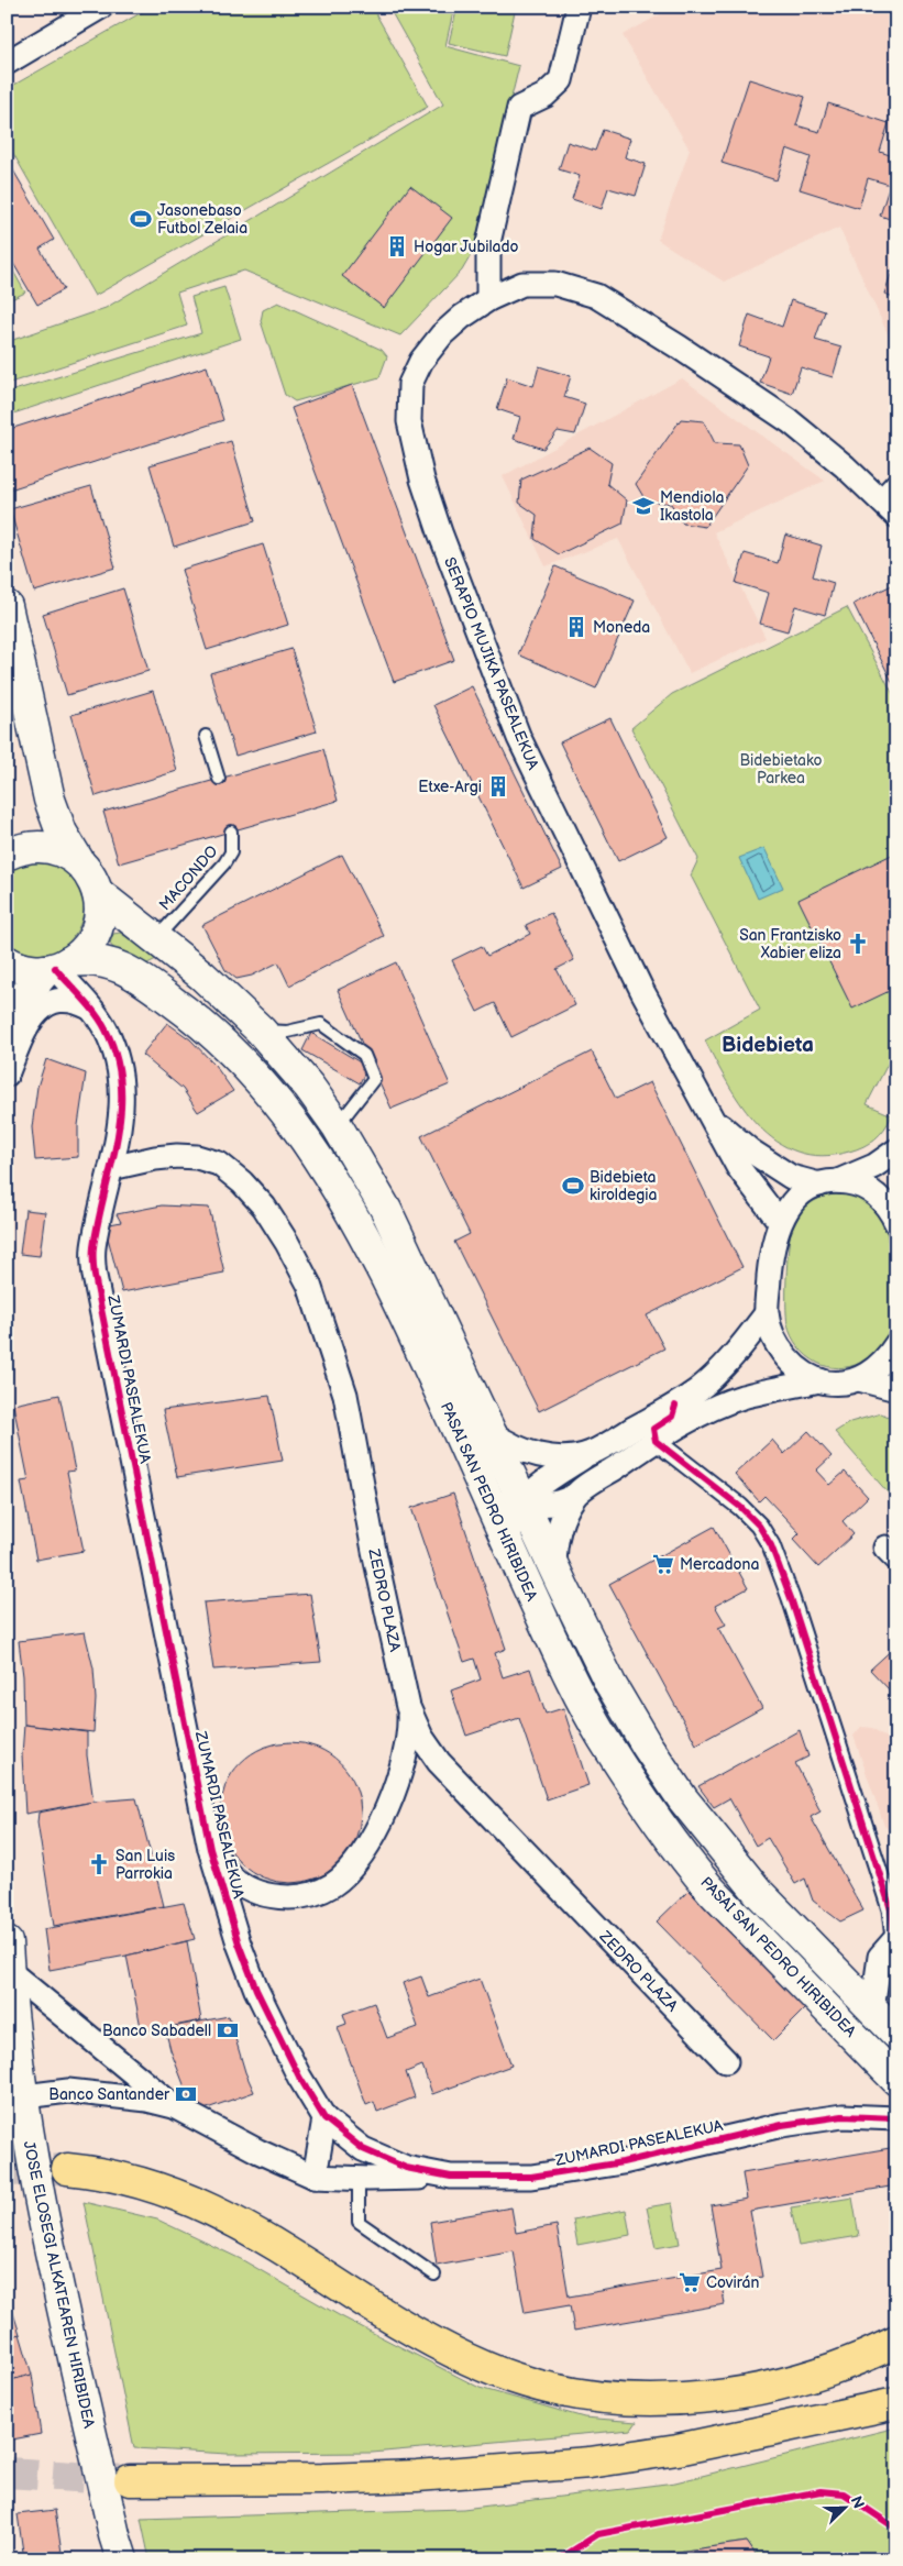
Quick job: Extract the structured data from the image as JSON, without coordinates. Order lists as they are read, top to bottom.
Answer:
{
  "streets": {
    "main road": ["PASAI SAN PEDRO HIRIBIDEA", "JOSE ELOSEGI ALKATEAREN HIRIBIDEA"],
    "street": ["SERAPIO MUJIKA PASEALEKUA", "ZUMARDI PASEALEKUA", "ZEDRO PLAZA"],
    "lane": ["MACONDO"]
  },
  "crossings": [
    ["MACONDO", "PASAI SAN PEDRO HIRIBIDEA"],
    ["ZUMARDI PASEALEKUA", "PASAI SAN PEDRO HIRIBIDEA"],
    ["ZUMARDI PASEALEKUA", "ZEDRO PLAZA"],
    ["ZUMARDI PASEALEKUA", "JOSE ELOSEGI ALKATEAREN HIRIBIDEA"]
  ],
  "districts": ["Bidebieta"],
  "parks": ["Bidebietako Parkea"],
  "places": {
    "sports": ["Jasonebaso Futbol Zelaia", "Bidebieta kiroldegia"],
    "building": ["Hogar Jubilado", "Moneda", "Etxe-Argi"],
    "school or university": ["Mendiola Ikastola"],
    "church": ["San Frantzisko Xabier eliza", "San Luis Parrokia"],
    "supermarket": ["Mercadona", "Covirán"],
    "bank": ["Banco Sabadell", "Banco Santander"]
  },
  "north": "top right"
}
